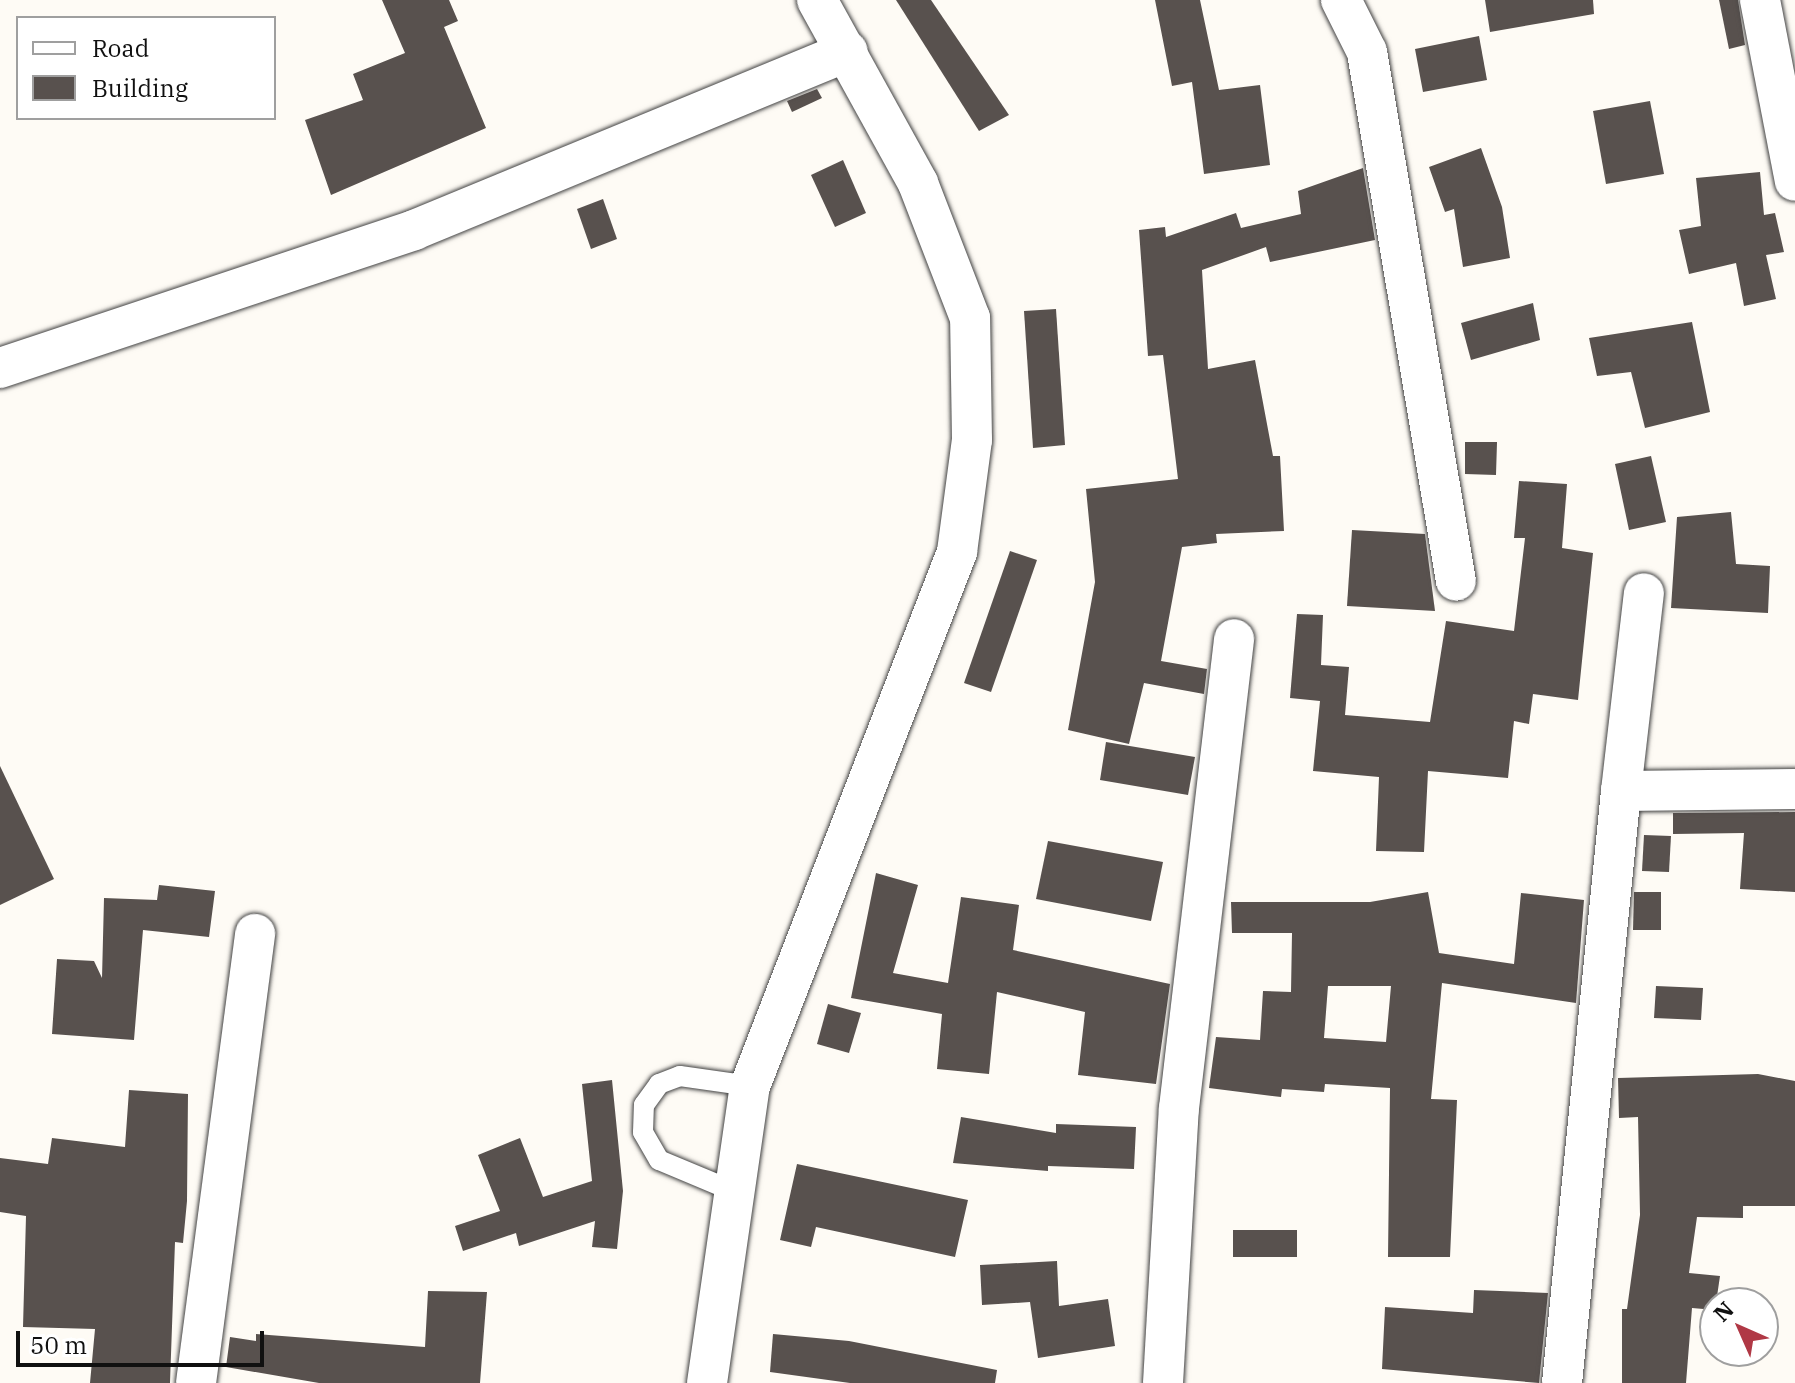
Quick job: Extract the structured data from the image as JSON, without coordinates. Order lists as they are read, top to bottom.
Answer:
{
  "legend": ["Road", "Building"],
  "scale_bar": "50 m",
  "north": "top left"
}
